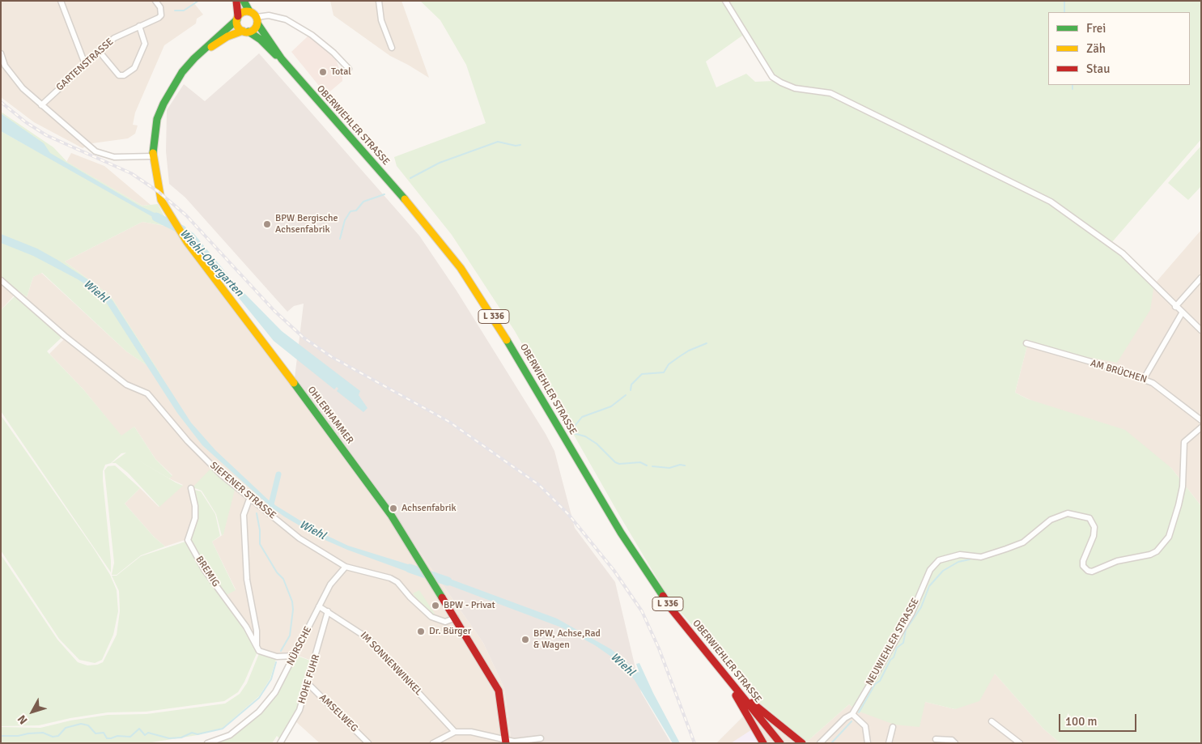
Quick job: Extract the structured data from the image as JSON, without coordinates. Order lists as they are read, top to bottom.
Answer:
{
  "streets": {
    "main road": ["OBERWIEHLER STRASSE", "L 336", "OHLERHAMMER"],
    "street": [
      "GARTENSTRASSE",
      "AM BRÜCHEN",
      "SIEFENER STRASSE",
      "BREMIG",
      "NEUWIEHLER STRASSE",
      "NÜRSCHE",
      "IM SONNENWINKEL",
      "HOHE FUHR",
      "AMSELWEG"
    ]
  },
  "crossings": [
    ["OBERWIEHLER STRASSE", "L 336"],
    ["SIEFENER STRASSE", "NÜRSCHE"],
    ["NÜRSCHE", "IM SONNENWINKEL"],
    ["IM SONNENWINKEL", "HOHE FUHR"],
    ["HOHE FUHR", "AMSELWEG"]
  ],
  "water": ["Wiehl-Obergarten", "Wiehl"],
  "places": [
    "Total",
    "BPW Bergische Achsenfabrik",
    "Achsenfabrik",
    "BPW - Privat",
    "Dr. Bürger",
    "BPW, Achse,Rad & Wagen"
  ],
  "legend": ["Frei", "Zäh", "Stau"],
  "scale_bar": "100 m",
  "north": "bottom left"
}
